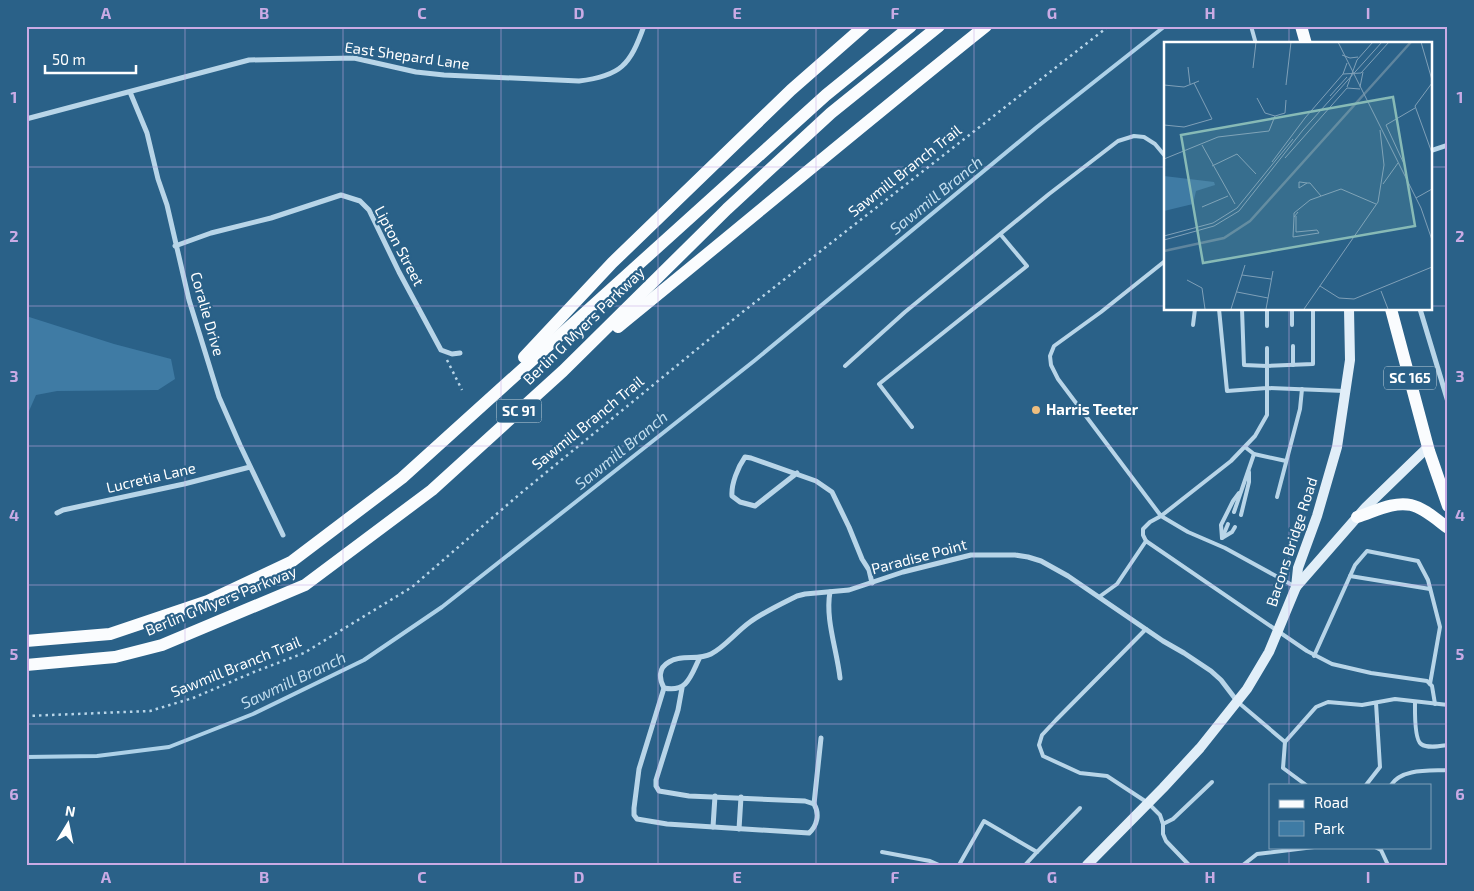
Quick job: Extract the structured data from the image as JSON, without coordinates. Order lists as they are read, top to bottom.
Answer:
{
  "streets": {
    "main road": [
      "Berlin G Myers Parkway",
      "SC 165",
      "SC 91",
      "Bacons Bridge Road"
    ],
    "street": [
      "East Shepard Lane",
      "Lipton Street",
      "Coralie Drive",
      "Lucretia Lane",
      "Paradise Point"
    ],
    "path": ["Sawmill Branch Trail"]
  },
  "crossings": [
    ["East Shepard Lane", "Coralie Drive"],
    ["Lipton Street", "Coralie Drive"],
    ["Coralie Drive", "Lucretia Lane"],
    ["Bacons Bridge Road", "Paradise Point"]
  ],
  "water": ["Sawmill Branch"],
  "places": ["Harris Teeter"],
  "legend": ["Road", "Park"],
  "scale_bar": "50 m",
  "north": "top",
  "grid": {
    "columns": [
      "A",
      "B",
      "C",
      "D",
      "E",
      "F",
      "G",
      "H",
      "I"
    ],
    "rows": [
      "1",
      "2",
      "3",
      "4",
      "5",
      "6"
    ]
  }
}
